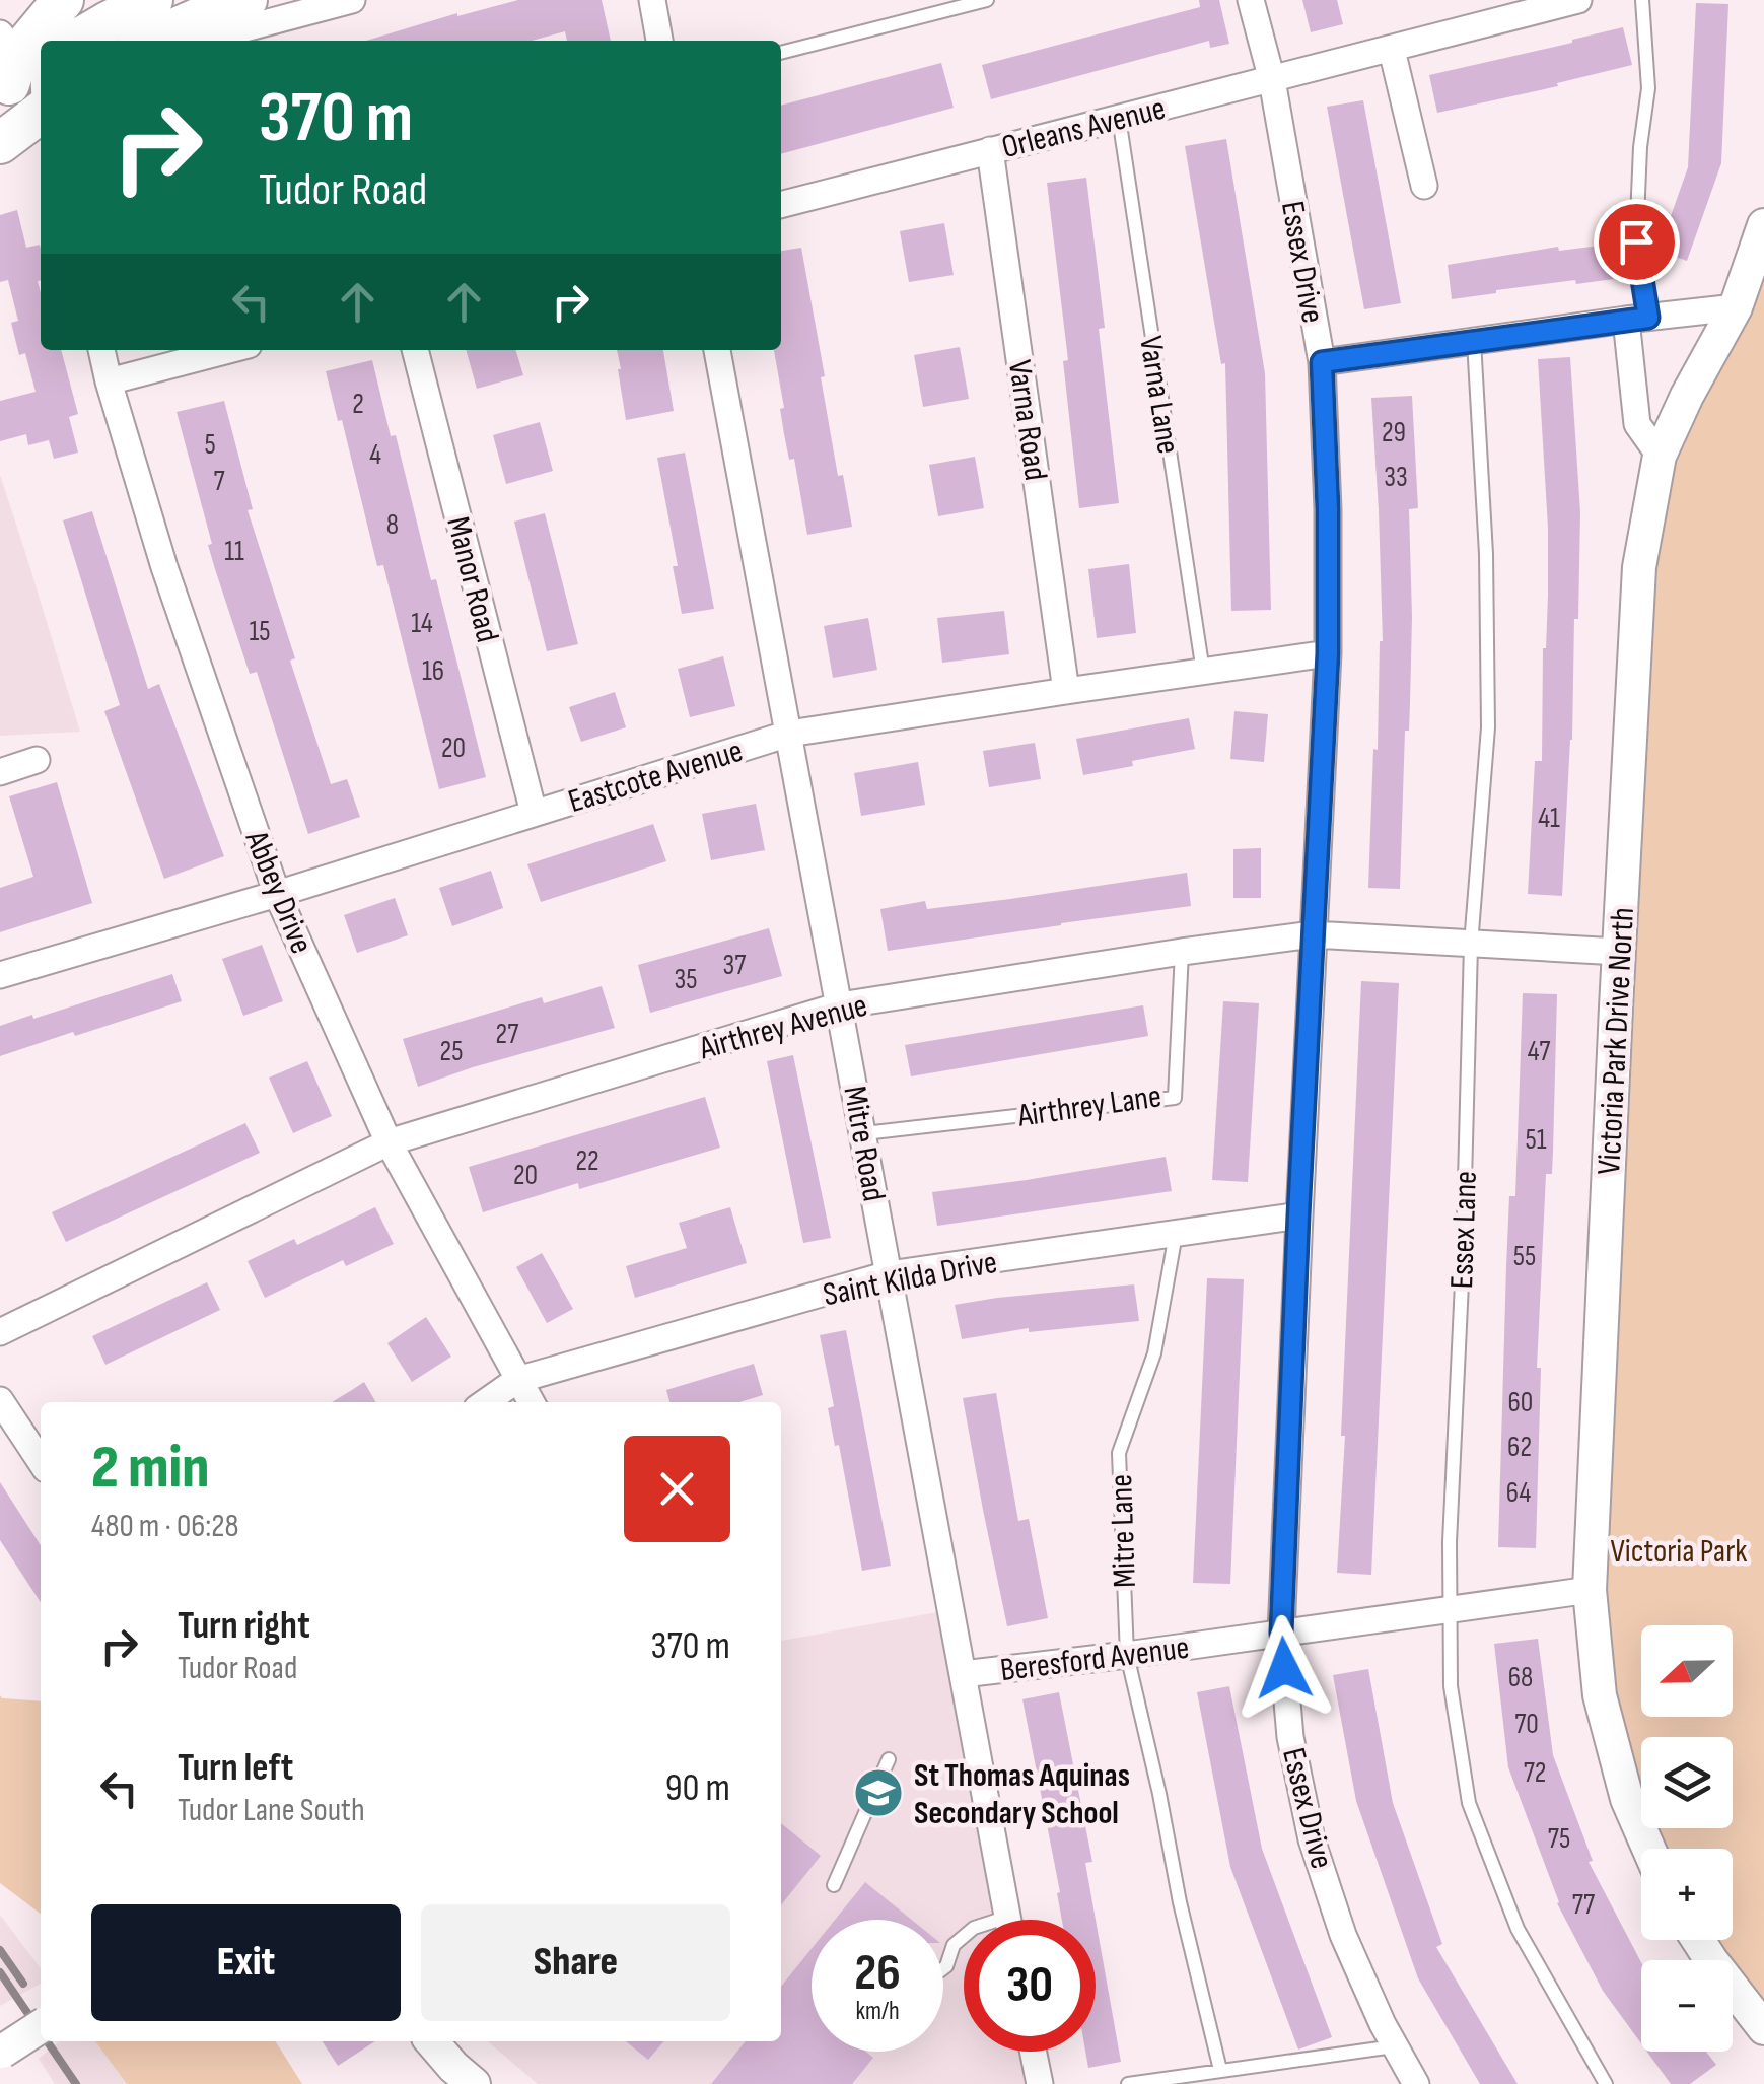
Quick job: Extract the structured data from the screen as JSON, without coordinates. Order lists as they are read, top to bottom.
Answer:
{
  "streets": {
    "street": [
      "Orleans Avenue",
      "Essex Drive",
      "Varna Road",
      "Manor Road",
      "Eastcote Avenue",
      "Abbey Drive",
      "Airthrey Avenue",
      "Victoria Park Drive North",
      "Mitre Road",
      "Saint Kilda Drive",
      "Beresford Avenue"
    ],
    "lane": [
      "Varna Lane",
      "Airthrey Lane",
      "Essex Lane",
      "Mitre Lane"
    ]
  },
  "crossings": [
    ["Orleans Avenue", "Essex Drive"],
    ["Orleans Avenue", "Varna Lane"],
    ["Orleans Avenue", "Varna Road"],
    ["Essex Drive", "Eastcote Avenue"],
    ["Essex Drive", "Airthrey Avenue"],
    ["Essex Drive", "Saint Kilda Drive"],
    ["Essex Drive", "Beresford Avenue"],
    ["Varna Lane", "Eastcote Avenue"],
    ["Varna Road", "Eastcote Avenue"],
    ["Manor Road", "Eastcote Avenue"],
    ["Eastcote Avenue", "Abbey Drive"],
    ["Eastcote Avenue", "Mitre Road"],
    ["Abbey Drive", "Airthrey Avenue"],
    ["Abbey Drive", "Saint Kilda Drive"],
    ["Airthrey Avenue", "Victoria Park Drive North"],
    ["Airthrey Avenue", "Airthrey Lane"],
    ["Airthrey Avenue", "Mitre Road"],
    ["Airthrey Avenue", "Essex Lane"],
    ["Victoria Park Drive North", "Beresford Avenue"],
    ["Airthrey Lane", "Mitre Road"],
    ["Mitre Road", "Saint Kilda Drive"],
    ["Mitre Road", "Beresford Avenue"],
    ["Essex Lane", "Beresford Avenue"],
    ["Saint Kilda Drive", "Mitre Lane"],
    ["Mitre Lane", "Beresford Avenue"]
  ],
  "parks": ["Victoria Park"],
  "places": {
    "school or university": ["St Thomas Aquinas Secondary School"]
  },
  "house_numbers": [
    "2",
    "29",
    "5",
    "4",
    "33",
    "7",
    "8",
    "11",
    "14",
    "15",
    "16",
    "20",
    "41",
    "37",
    "35",
    "27",
    "25",
    "47",
    "51",
    "22",
    "20",
    "55",
    "60",
    "62",
    "64",
    "68",
    "70",
    "72",
    "75",
    "77"
  ],
  "north": "left",
  "page": {
    "turn": ["370 m", "Tudor Road"],
    "heading": ["2 min", "480 m · 06:28"],
    "list": [
      {
        "name": "Turn right",
        "note": "Tudor Road",
        "value": "370 m"
      },
      {
        "name": "Turn left",
        "note": "Tudor Lane South",
        "value": "90 m"
      }
    ],
    "map_buttons": ["+", "−"],
    "buttons": ["Exit", "Share"],
    "speed": "26 km/h",
    "limit": "30"
  }
}
